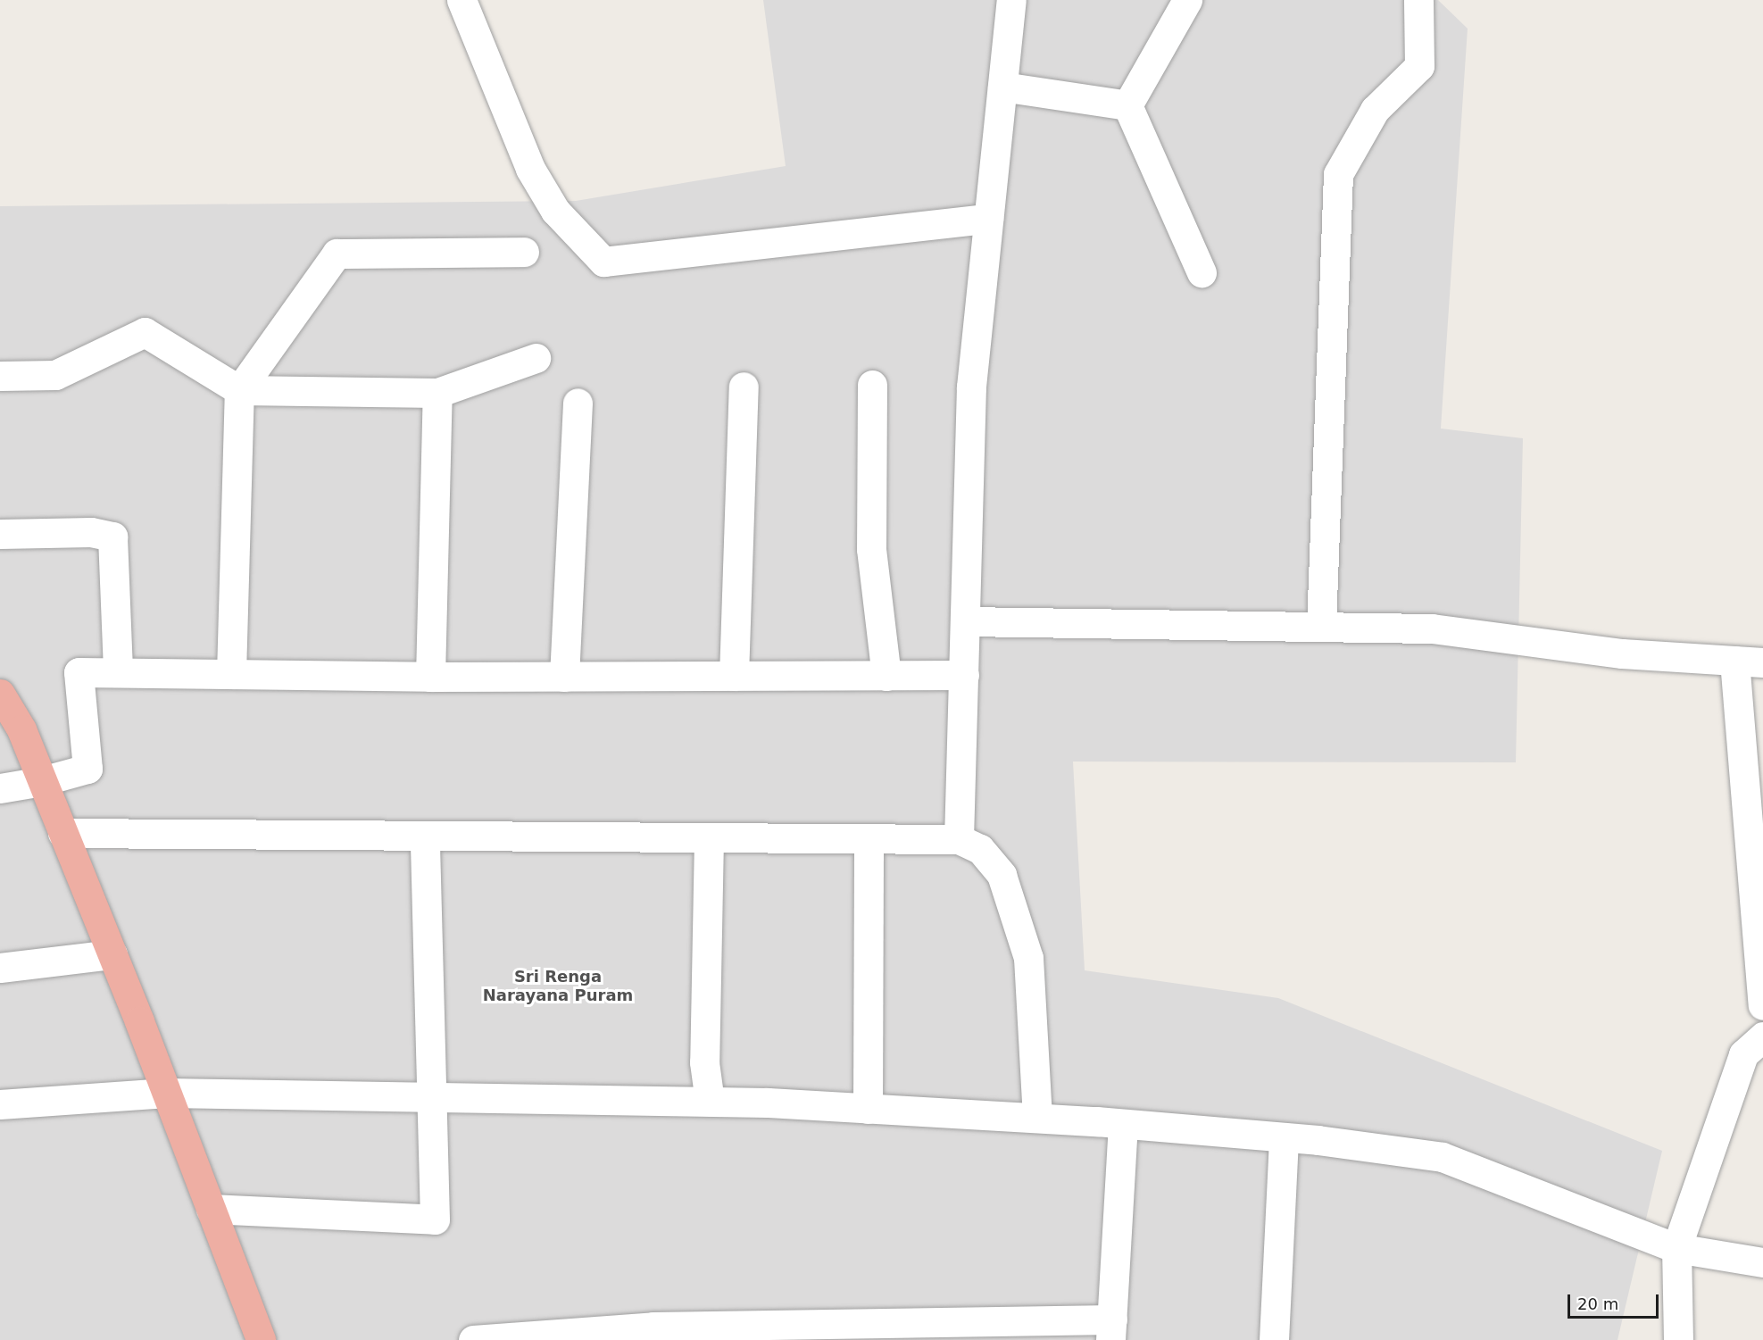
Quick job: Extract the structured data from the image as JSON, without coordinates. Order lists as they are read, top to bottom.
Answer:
{
  "districts": ["Sri Renga Narayana Puram"],
  "scale_bar": "20 m"
}
